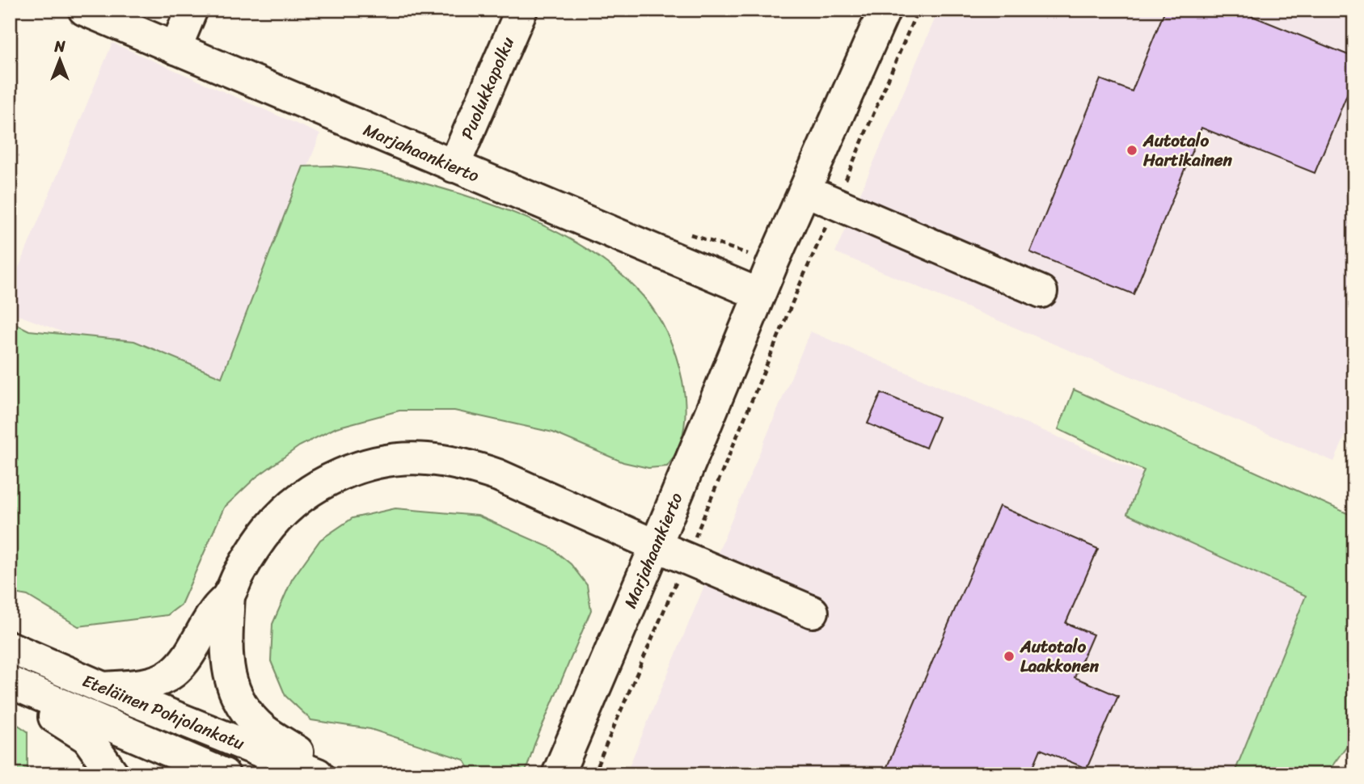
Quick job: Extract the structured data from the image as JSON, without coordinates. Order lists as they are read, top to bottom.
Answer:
{
  "streets": {
    "street": ["Puolukkapolku", "Marjahaankierto", "Eteläinen Pohjolankatu"]
  },
  "crossings": [
    ["Puolukkapolku", "Marjahaankierto"]
  ],
  "places": ["Autotalo Hartikainen", "Autotalo Laakkonen"],
  "north": "top"
}
